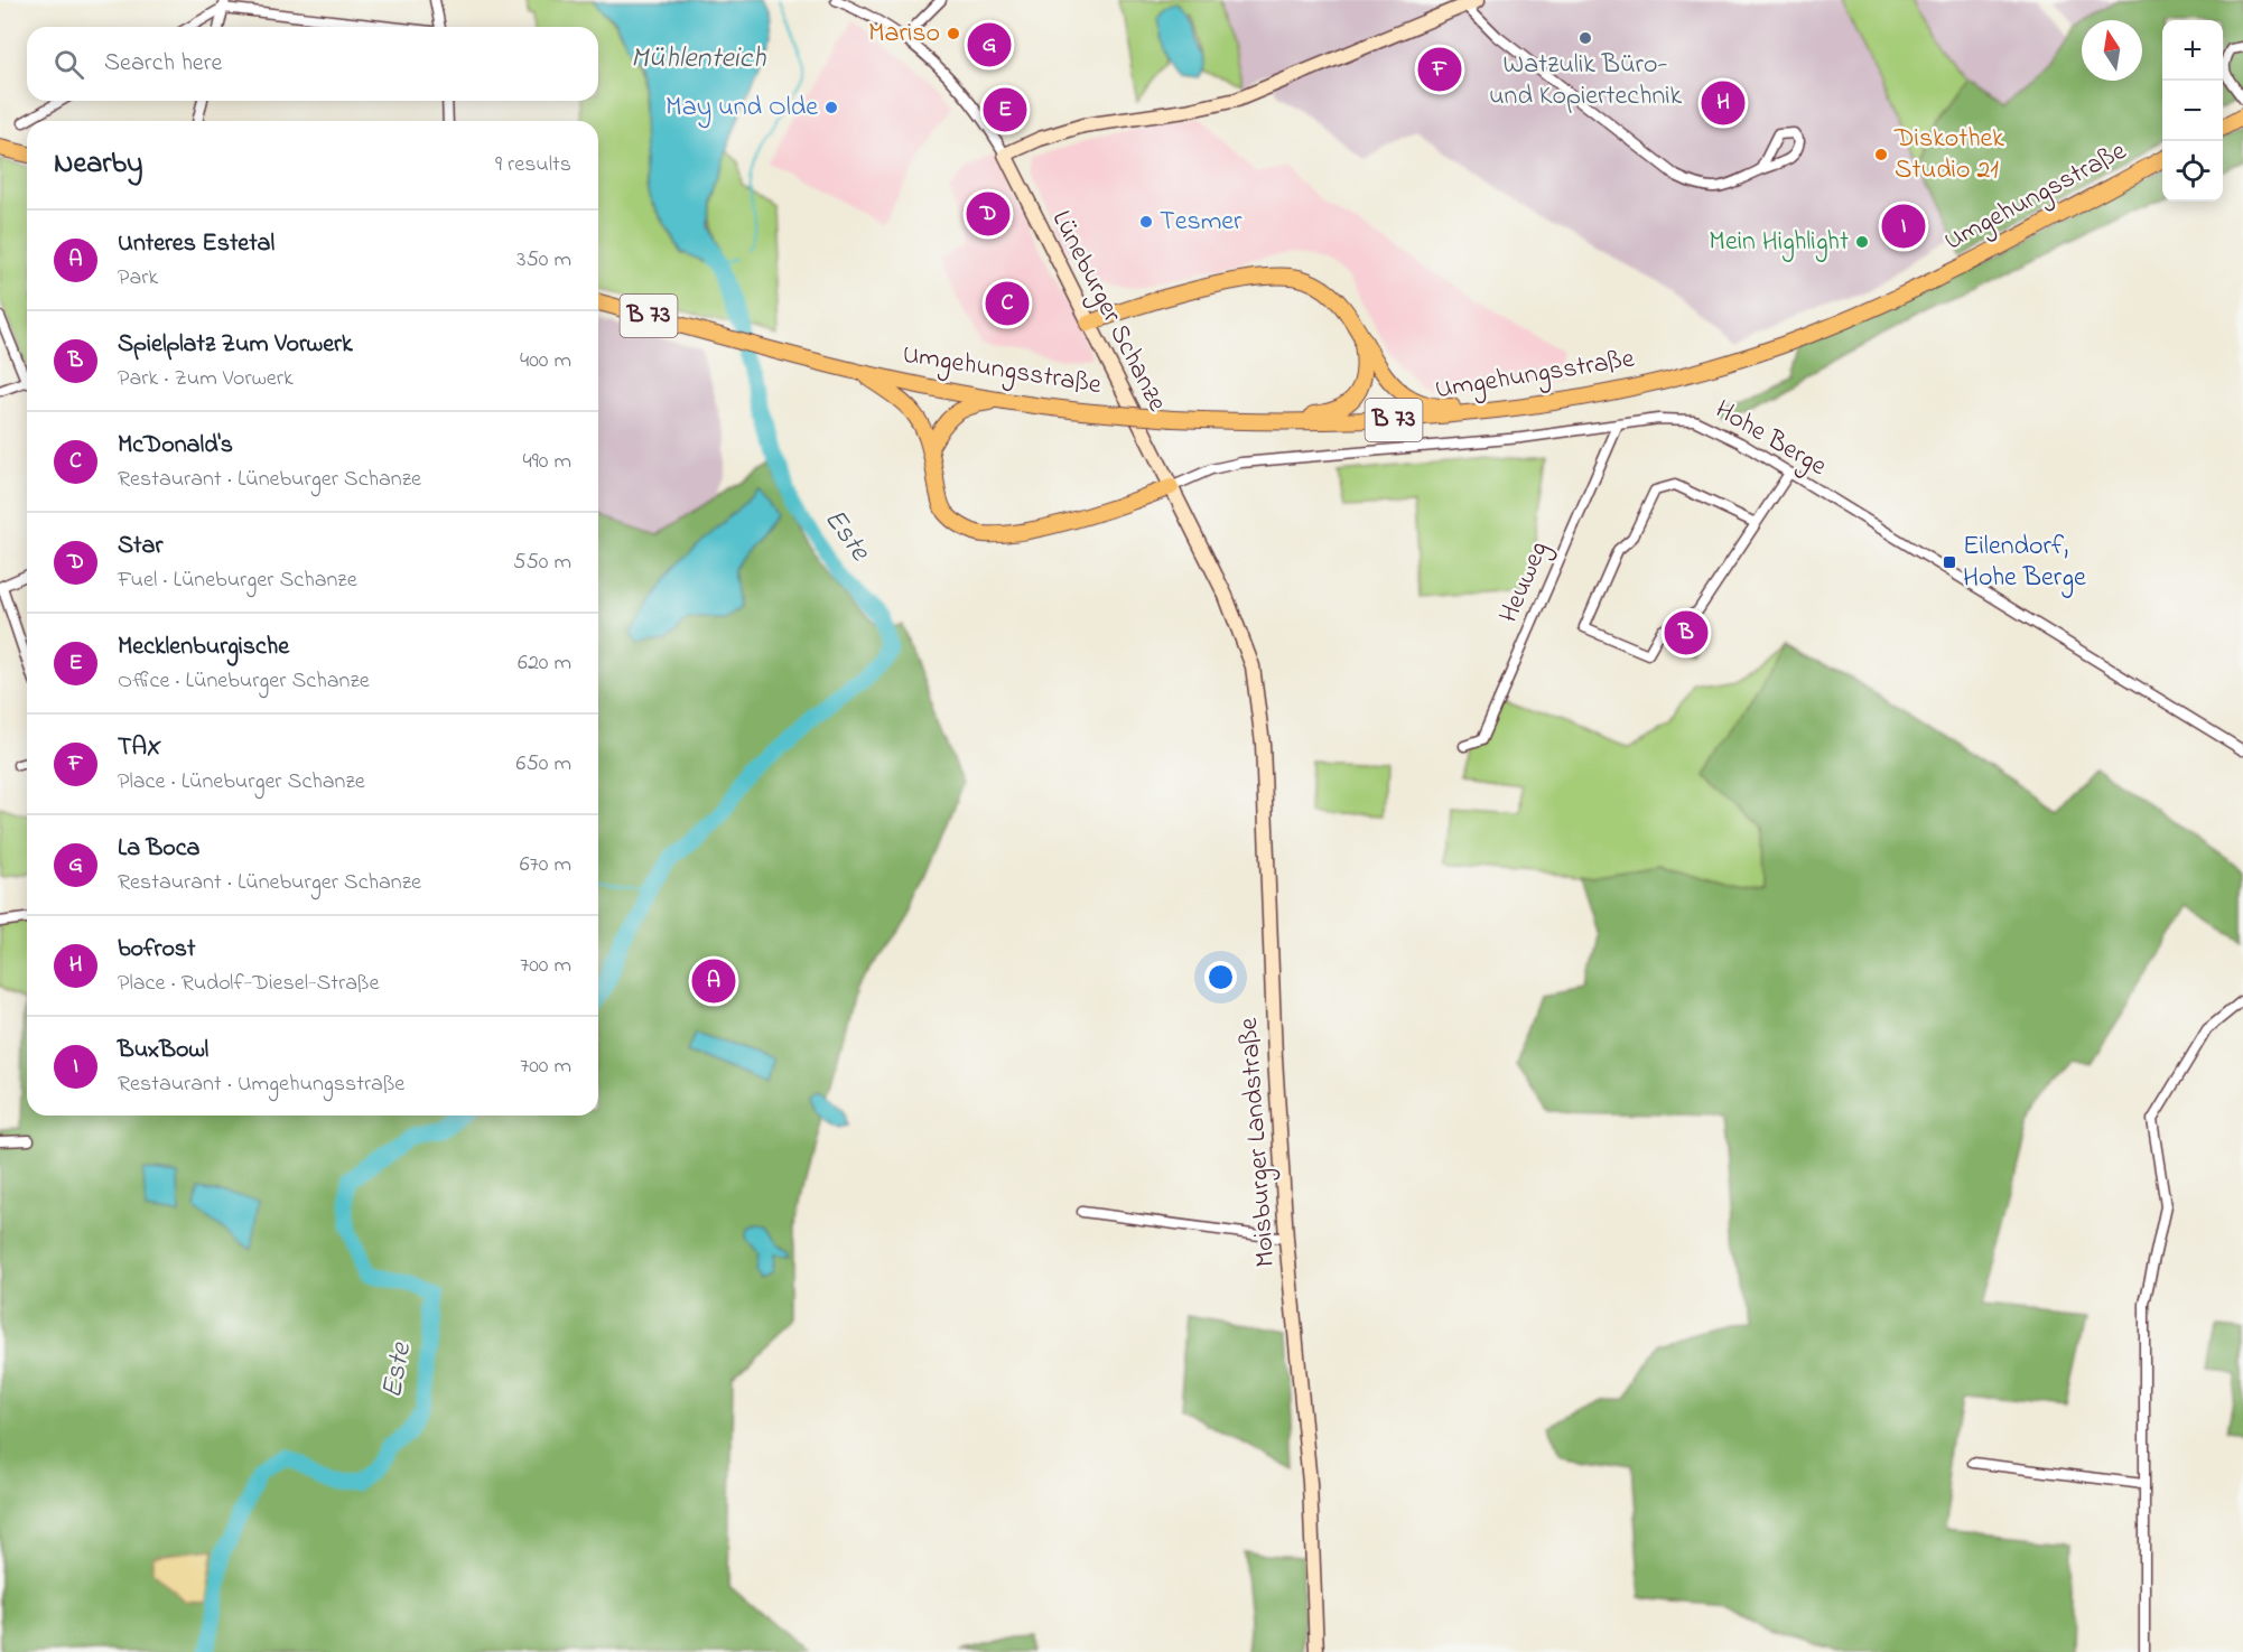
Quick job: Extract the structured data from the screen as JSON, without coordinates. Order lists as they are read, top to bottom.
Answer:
{
  "streets": {
    "main road": [
      "Umgehungsstraße",
      "Lüneburger Schanze",
      "B 73",
      "Moisburger Landstraße"
    ],
    "street": ["Hohe Berge", "Heuweg"]
  },
  "crossings": [
    ["Lüneburger Schanze", "Hohe Berge"],
    ["Lüneburger Schanze", "Moisburger Landstraße"],
    ["Hohe Berge", "Heuweg"],
    ["Hohe Berge", "Moisburger Landstraße"]
  ],
  "water": ["Mühlenteich", "Este"],
  "places": {
    "other": [
      "Mariso",
      "Watzulik Büro- und Kopiertechnik",
      "May und Olde",
      "Diskothek Studio 21",
      "Tesmer",
      "Mein Highlight"
    ],
    "transit": ["Eilendorf, Hohe Berge"]
  },
  "north": "top",
  "page": {
    "map_buttons": ["+", "−"],
    "pins": [
      "G",
      "F",
      "H",
      "E",
      "D",
      "I",
      "C",
      "B",
      "A"
    ],
    "search": "Search here",
    "heading": ["Nearby", "9 results"],
    "list": [
      {
        "mark": "A",
        "name": "Unteres Estetal",
        "note": "Park",
        "value": "350 m"
      },
      {
        "mark": "B",
        "name": "Spielplatz Zum Vorwerk",
        "note": "Park · Zum Vorwerk",
        "value": "400 m"
      },
      {
        "mark": "C",
        "name": "McDonald's",
        "note": "Restaurant · Lüneburger Schanze",
        "value": "490 m"
      },
      {
        "mark": "D",
        "name": "Star",
        "note": "Fuel · Lüneburger Schanze",
        "value": "550 m"
      },
      {
        "mark": "E",
        "name": "Mecklenburgische",
        "note": "Office · Lüneburger Schanze",
        "value": "620 m"
      },
      {
        "mark": "F",
        "name": "TAX",
        "note": "Place · Lüneburger Schanze",
        "value": "650 m"
      },
      {
        "mark": "G",
        "name": "La Boca",
        "note": "Restaurant · Lüneburger Schanze",
        "value": "670 m"
      },
      {
        "mark": "H",
        "name": "bofrost",
        "note": "Place · Rudolf-Diesel-Straße",
        "value": "700 m"
      },
      {
        "mark": "I",
        "name": "BuxBowl",
        "note": "Restaurant · Umgehungsstraße",
        "value": "700 m"
      }
    ]
  }
}
